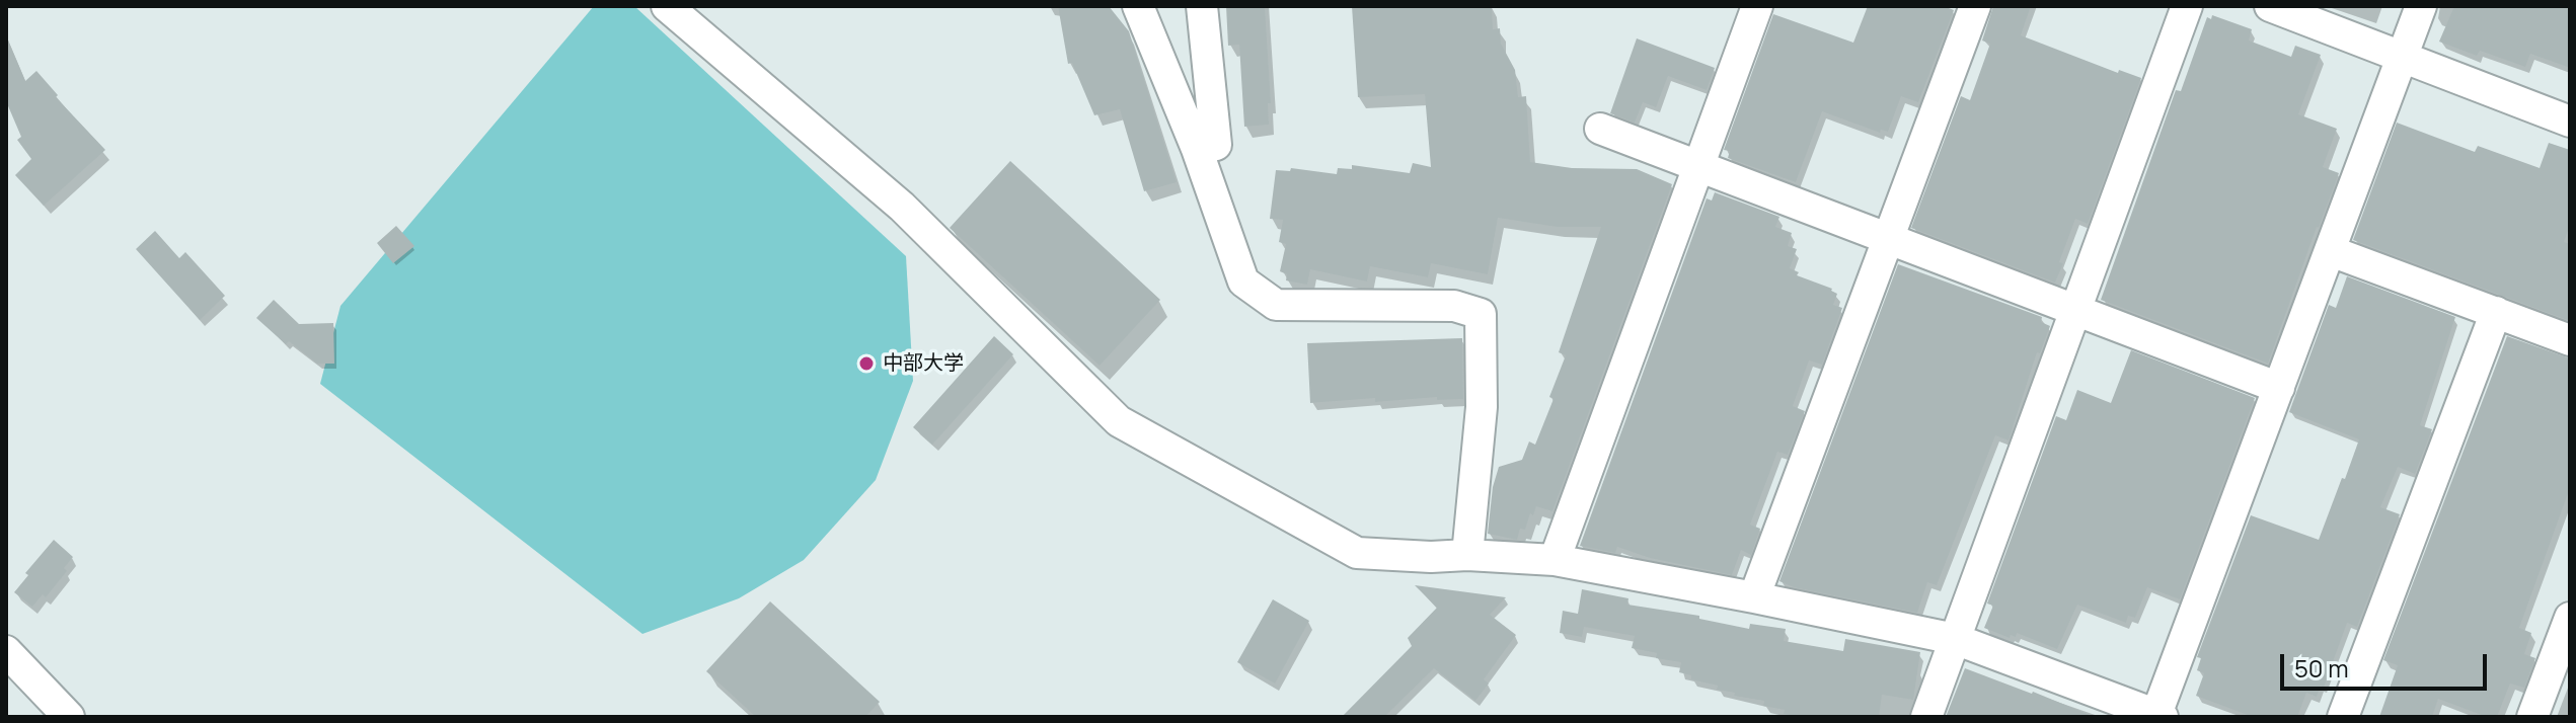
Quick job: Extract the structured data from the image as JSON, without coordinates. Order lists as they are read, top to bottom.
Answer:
{
  "places": ["中部大学"],
  "scale_bar": "50 m"
}
